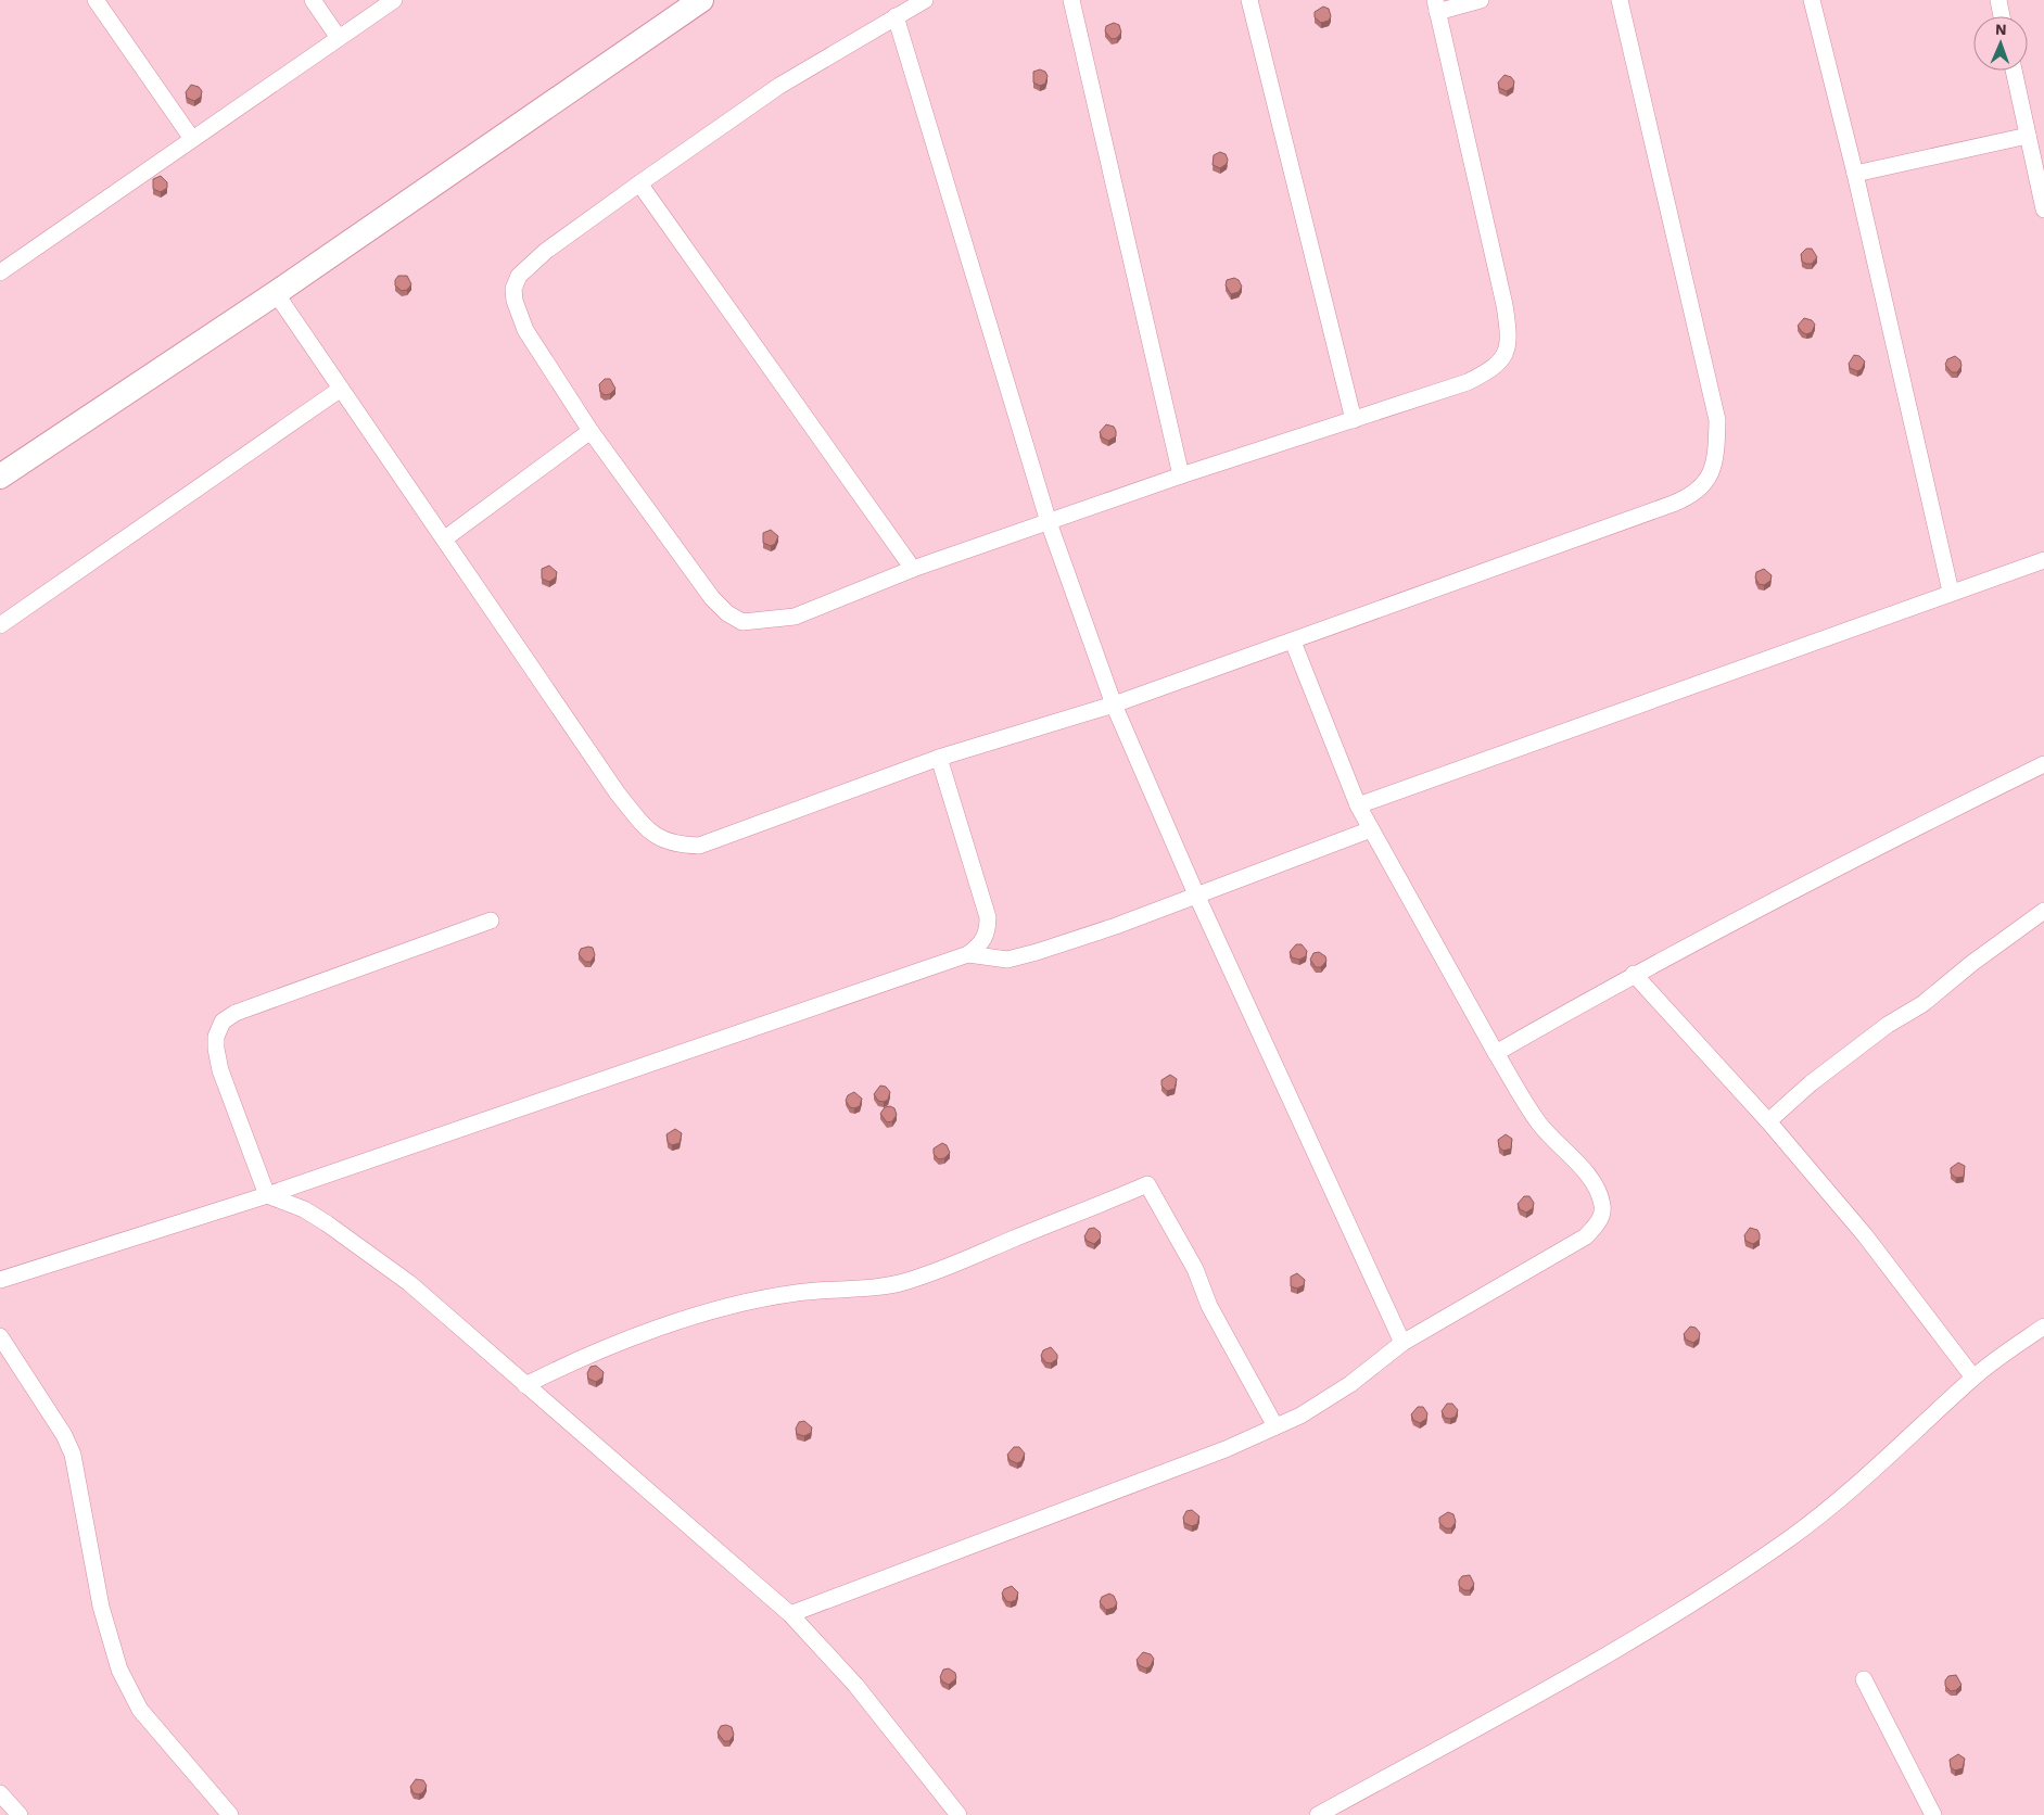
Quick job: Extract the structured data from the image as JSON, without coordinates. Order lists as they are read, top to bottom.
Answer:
{
  "north": "top"
}
